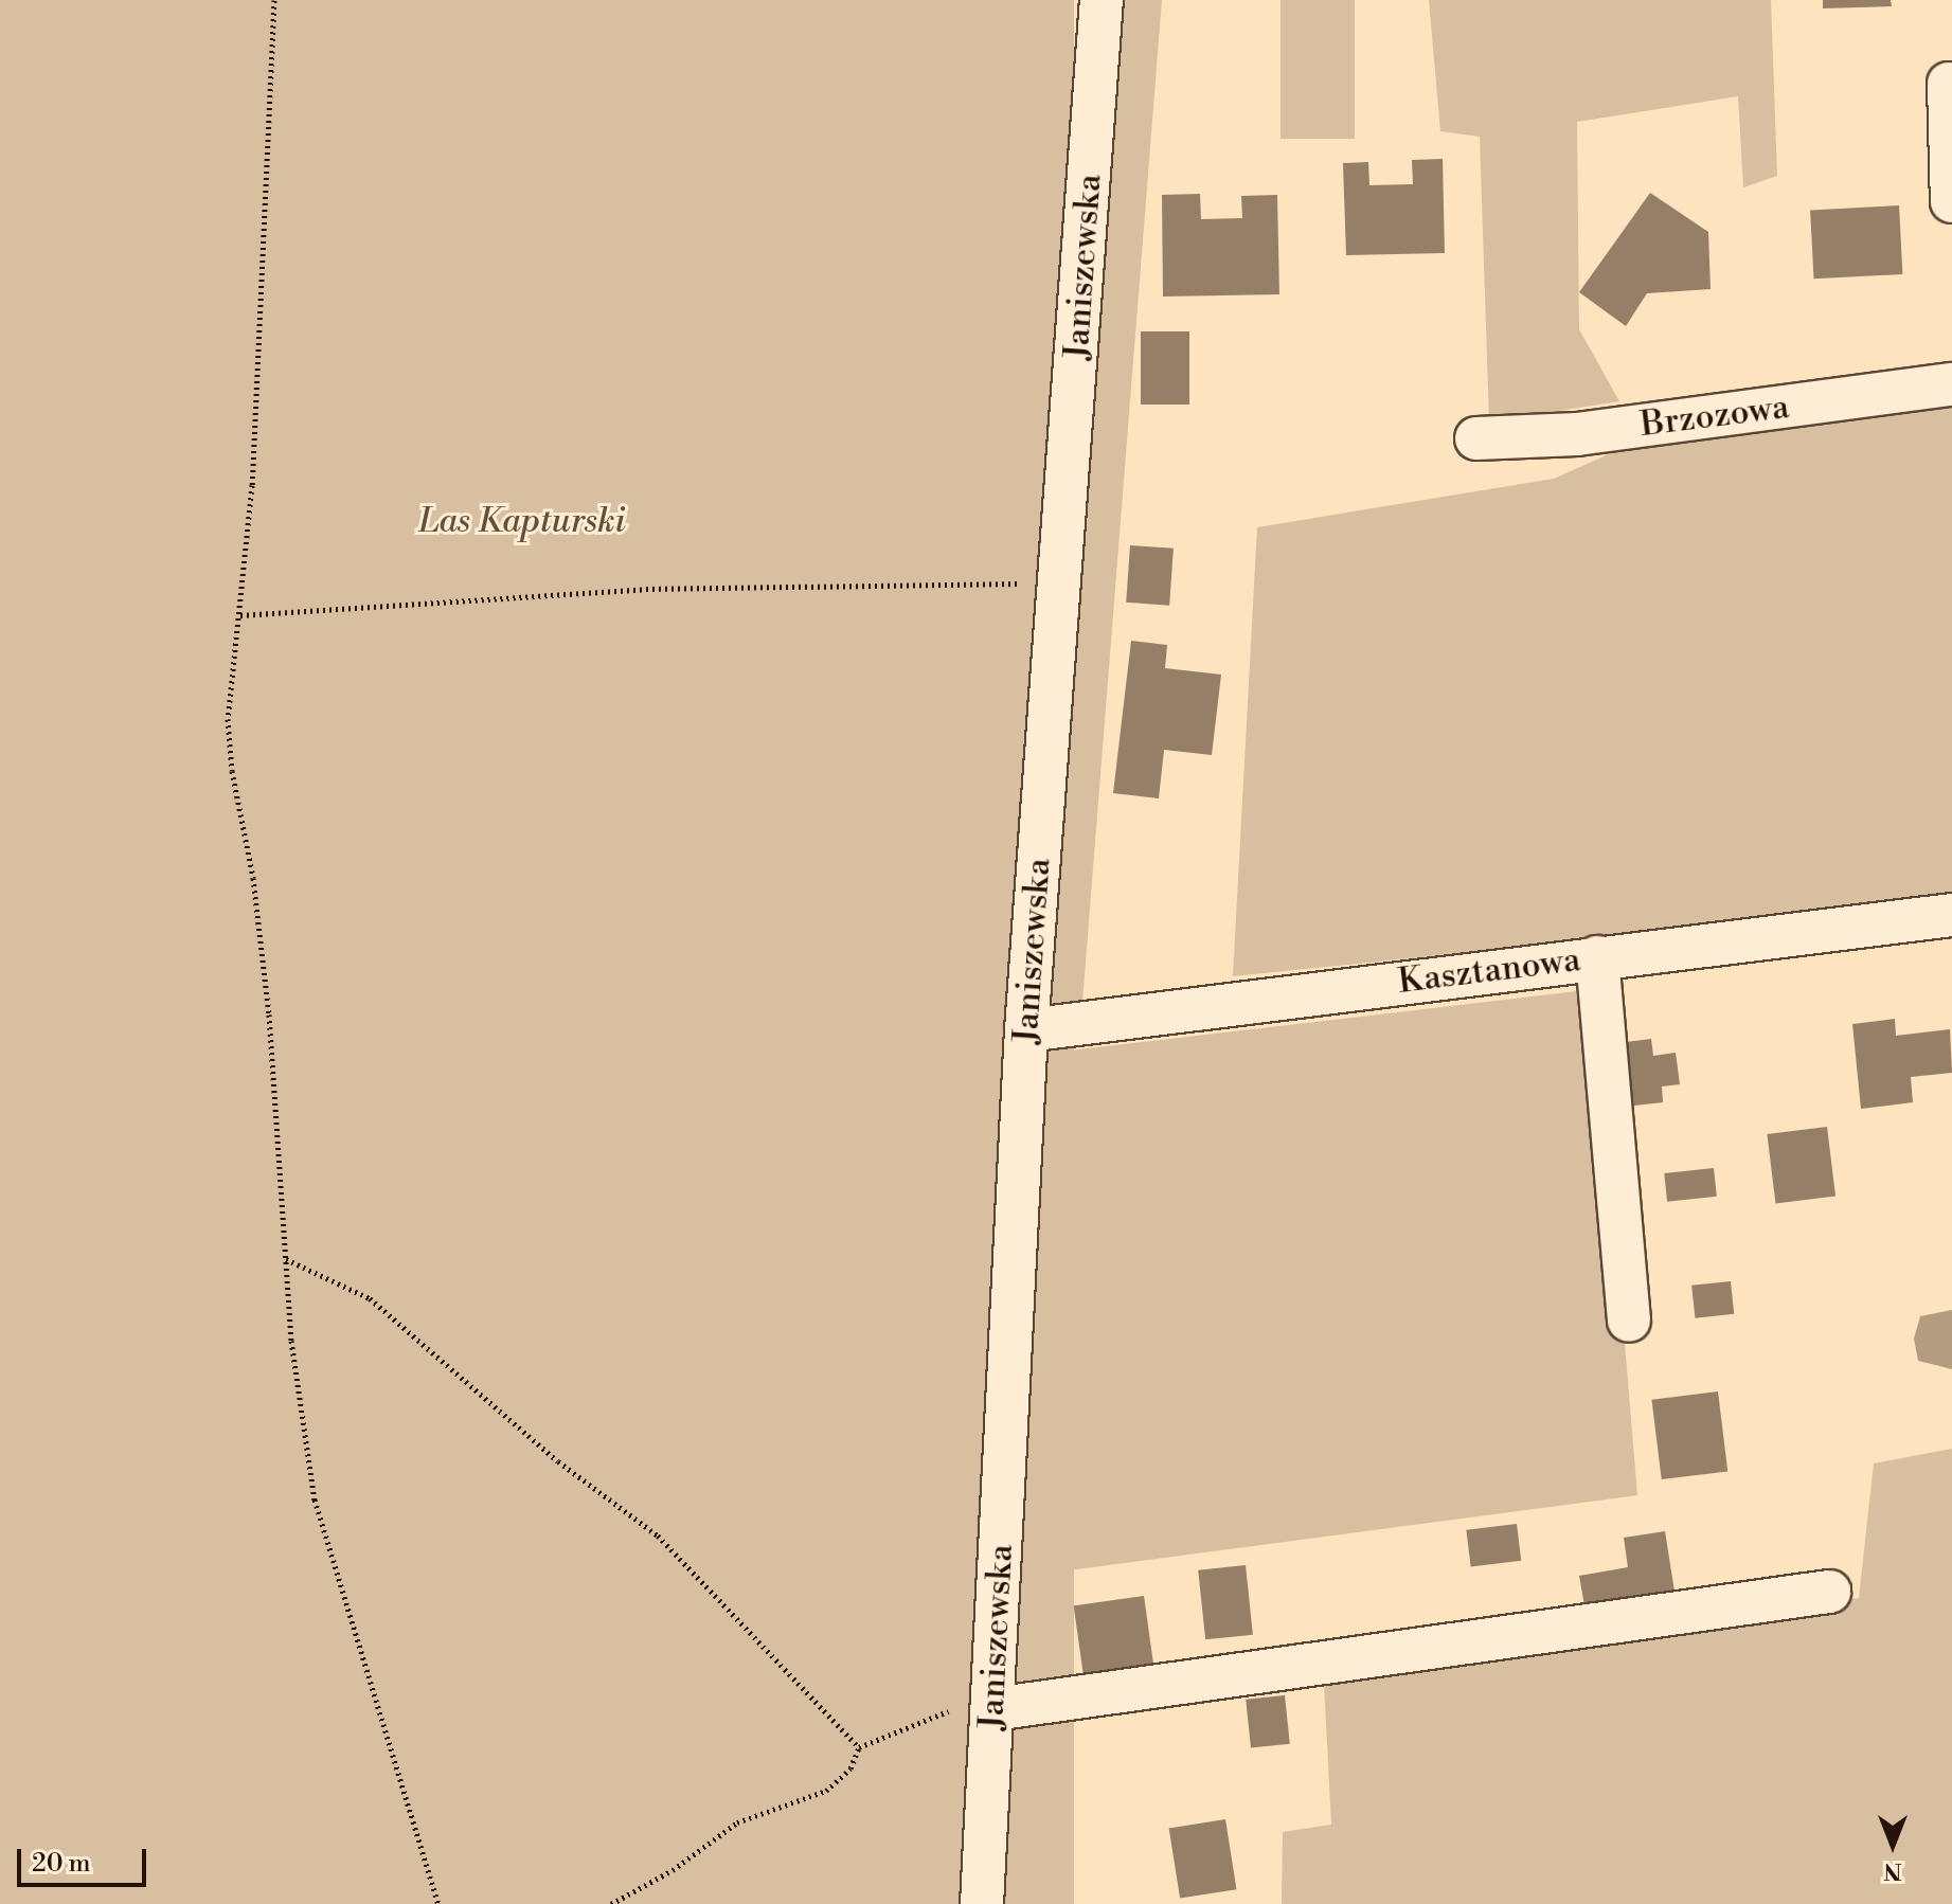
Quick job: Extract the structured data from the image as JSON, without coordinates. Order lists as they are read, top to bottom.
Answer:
{
  "streets": {
    "street": ["Janiszewska", "Brzozowa", "Kasztanowa"]
  },
  "crossings": [
    ["Janiszewska", "Kasztanowa"]
  ],
  "parks": ["Las Kapturski"],
  "scale_bar": "20 m",
  "north": "bottom"
}
